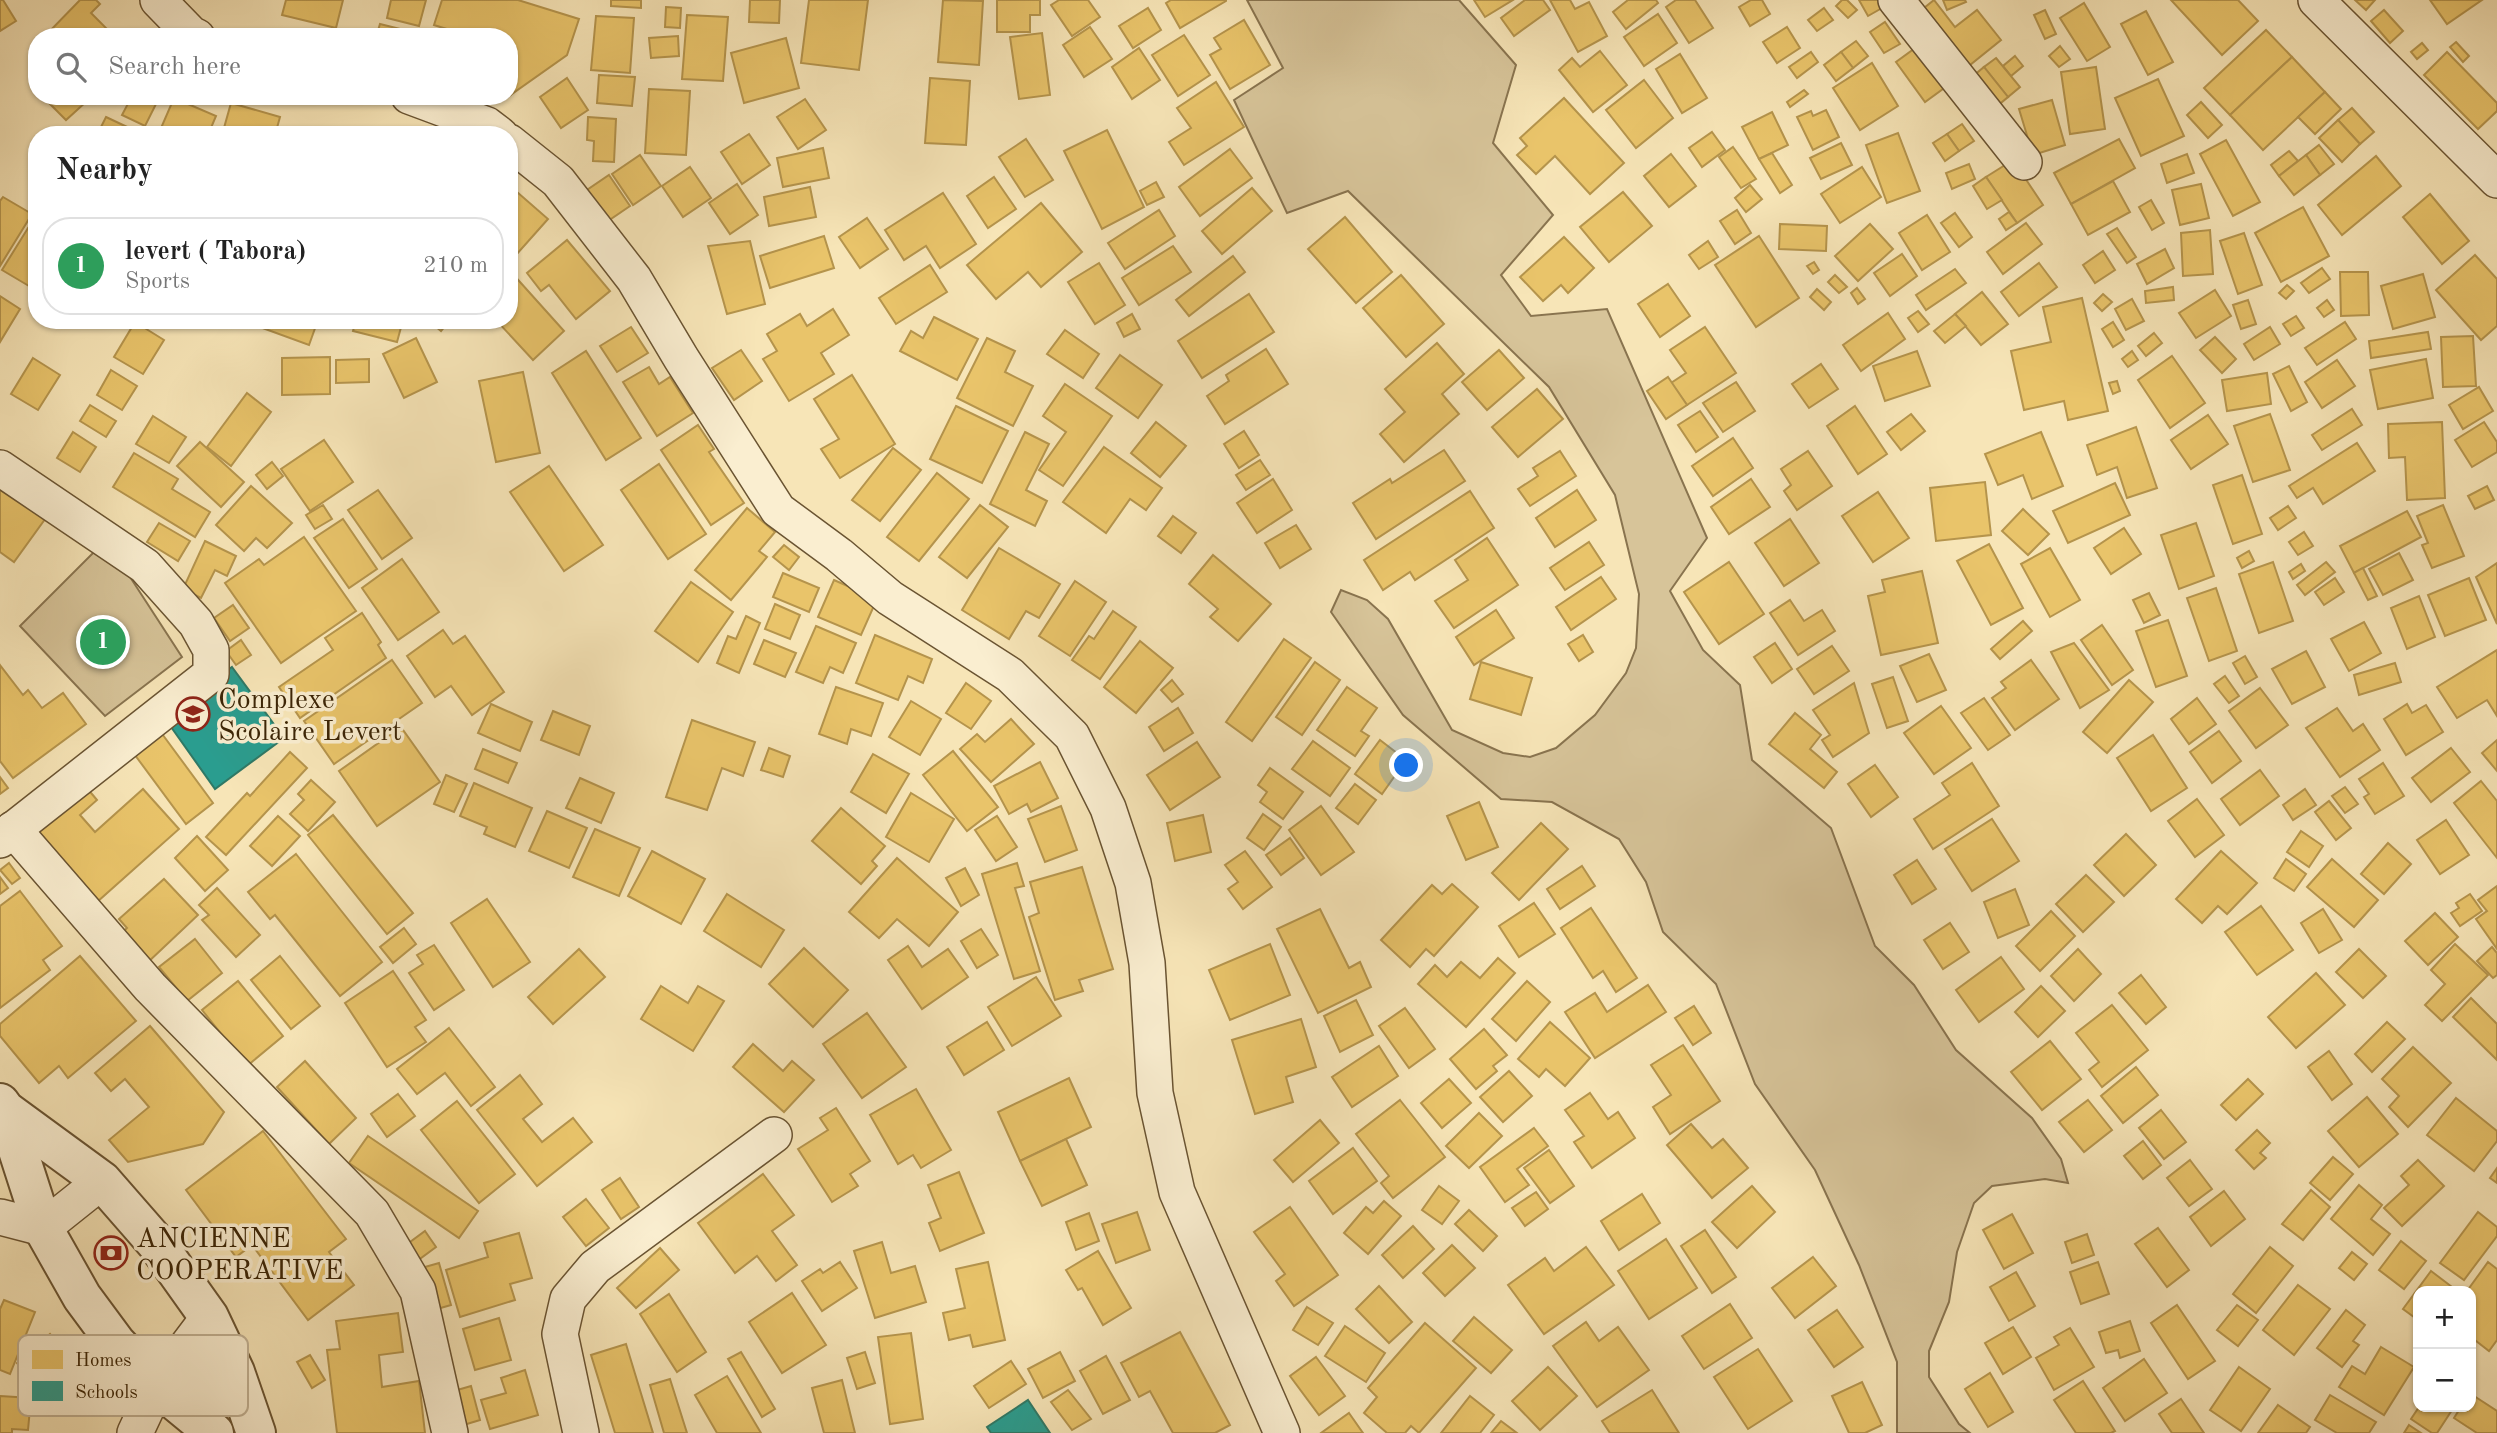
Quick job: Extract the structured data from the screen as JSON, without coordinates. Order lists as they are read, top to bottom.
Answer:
{
  "places": {
    "school or university": ["Complexe Scolaire Levert"],
    "bank": ["ANCIENNE COOPERATIVE"]
  },
  "legend": ["Homes", "Schools"],
  "page": {
    "search": "Search here",
    "heading": "Nearby",
    "list": [
      {
        "mark": "1",
        "name": "levert ( Tabora)",
        "note": "Sports",
        "value": "210 m"
      }
    ],
    "pins": "1",
    "map_buttons": ["+", "−"]
  }
}
